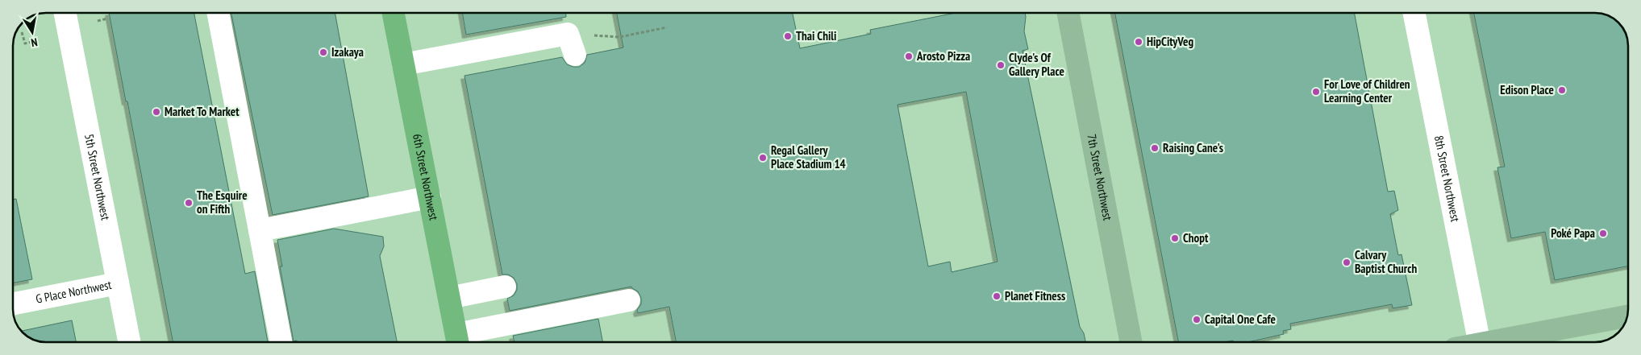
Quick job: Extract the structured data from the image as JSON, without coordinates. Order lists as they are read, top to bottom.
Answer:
{
  "streets": {
    "highway": ["6th Street Northwest"],
    "main road": ["7th Street Northwest"],
    "street": ["5th Street Northwest", "8th Street Northwest", "G Place Northwest"]
  },
  "crossings": [
    ["5th Street Northwest", "G Place Northwest"]
  ],
  "places": [
    "Thai Chili",
    "HipCityVeg",
    "Izakaya",
    "Arosto Pizza",
    "Clyde's Of Gallery Place",
    "Edison Place",
    "For Love of Children Learning Center",
    "Market To Market",
    "Raising Cane's",
    "Regal Gallery Place Stadium 14",
    "The Esquire on Fifth",
    "Poké Papa",
    "Chopt",
    "Calvary Baptist Church",
    "Planet Fitness",
    "Capital One Cafe"
  ],
  "north": "bottom"
}
